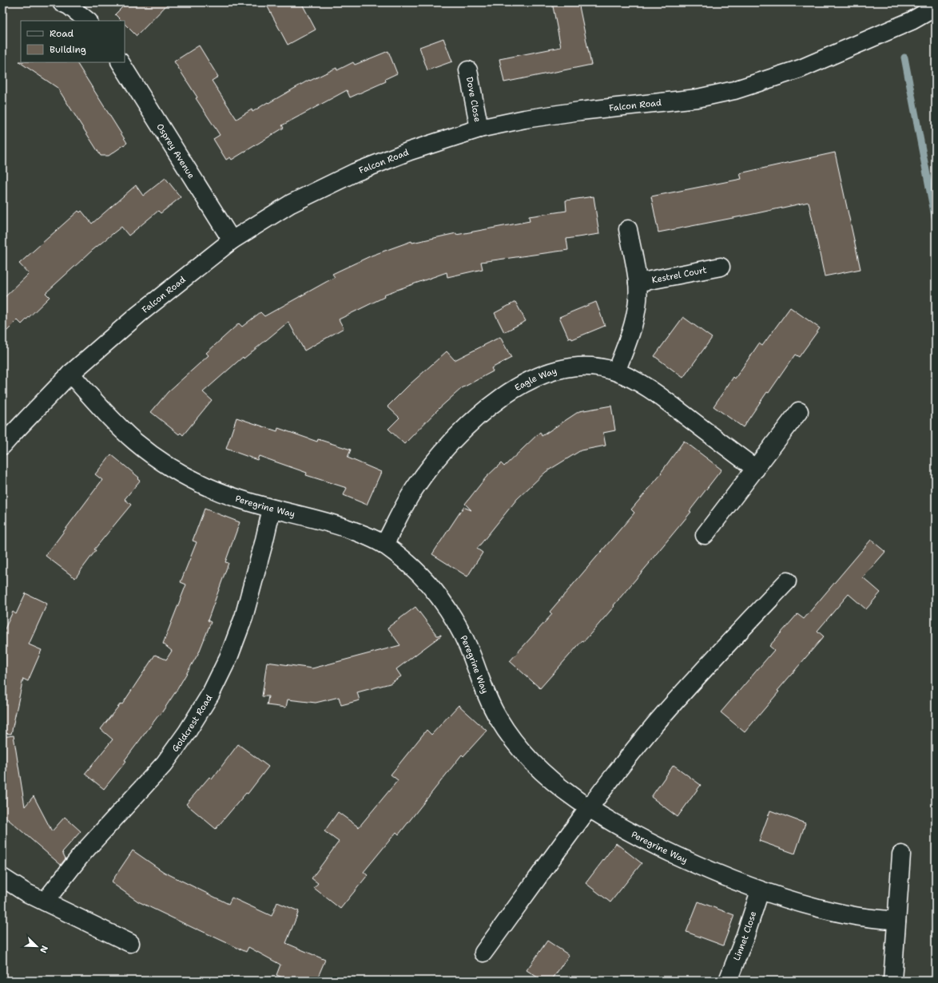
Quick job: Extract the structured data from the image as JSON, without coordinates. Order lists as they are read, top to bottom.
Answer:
{
  "streets": {
    "street": [
      "Dove Close",
      "Falcon Road",
      "Osprey Avenue",
      "Kestrel Court",
      "Eagle Way",
      "Peregrine Way",
      "Goldcrest Road",
      "Linnet Close"
    ]
  },
  "crossings": [
    ["Dove Close", "Falcon Road"],
    ["Falcon Road", "Osprey Avenue"],
    ["Falcon Road", "Peregrine Way"],
    ["Eagle Way", "Peregrine Way"],
    ["Peregrine Way", "Goldcrest Road"],
    ["Peregrine Way", "Linnet Close"]
  ],
  "legend": ["Road", "Building"],
  "north": "bottom right"
}
